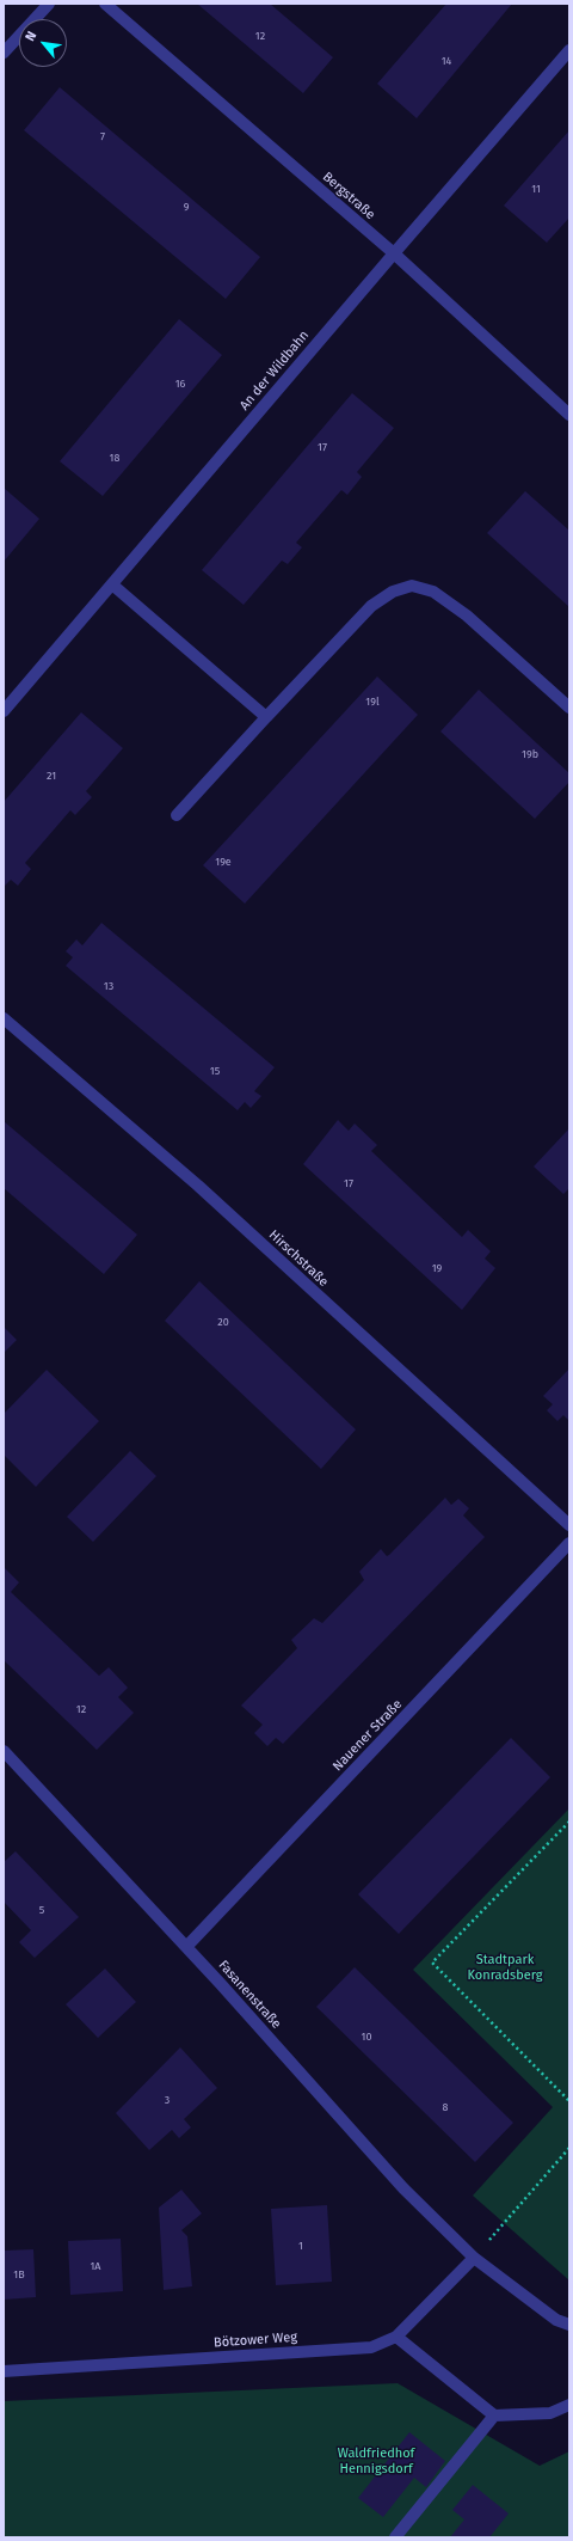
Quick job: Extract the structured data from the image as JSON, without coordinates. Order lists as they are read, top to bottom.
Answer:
{
  "streets": {
    "street": [
      "Bergstraße",
      "An der Wildbahn",
      "Hirschstraße",
      "Nauener Straße",
      "Fasanenstraße",
      "Bötzower Weg"
    ]
  },
  "crossings": [
    ["Bergstraße", "An der Wildbahn"],
    ["Nauener Straße", "Fasanenstraße"],
    ["Fasanenstraße", "Bötzower Weg"]
  ],
  "parks": ["Stadtpark Konradsberg", "Waldfriedhof Hennigsdorf"],
  "house_numbers": [
    "12",
    "14",
    "7",
    "11",
    "9",
    "16",
    "17",
    "18",
    "19l",
    "19b",
    "21",
    "19e",
    "13",
    "15",
    "17",
    "19",
    "20",
    "12",
    "5",
    "10",
    "3",
    "8",
    "1",
    "1A",
    "1B"
  ],
  "north": "top left"
}
